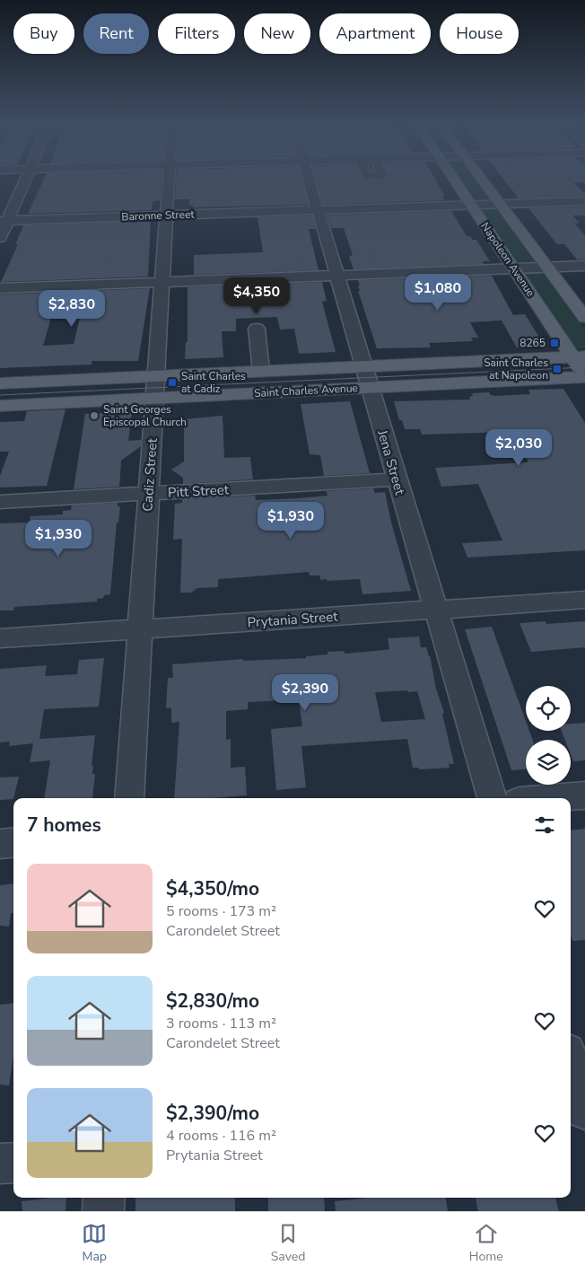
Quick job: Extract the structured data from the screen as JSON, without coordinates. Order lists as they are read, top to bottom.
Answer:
{
  "streets": {
    "main road": ["Napoleon Avenue", "Saint Charles Avenue"],
    "street": [
      "Baronne Street",
      "Jena Street",
      "Cadiz Street",
      "Pitt Street",
      "Prytania Street"
    ]
  },
  "crossings": [
    ["Baronne Street", "Napoleon Avenue"],
    ["Baronne Street", "Jena Street"],
    ["Baronne Street", "Cadiz Street"],
    ["Napoleon Avenue", "Saint Charles Avenue"],
    ["Saint Charles Avenue", "Jena Street"],
    ["Saint Charles Avenue", "Cadiz Street"],
    ["Jena Street", "Pitt Street"],
    ["Jena Street", "Prytania Street"],
    ["Cadiz Street", "Pitt Street"],
    ["Cadiz Street", "Prytania Street"]
  ],
  "places": {
    "transit": ["8265", "Saint Charles at Napoleon", "Saint Charles at Cadiz"],
    "other": ["Saint Georges Episcopal Church"]
  },
  "page": {
    "chip": [
      "Buy",
      "Rent",
      "Filters",
      "New",
      "Apartment",
      "House"
    ],
    "price": [
      "$1,080",
      "$4,350",
      "$2,830",
      "$2,030",
      "$1,930",
      "$1,930",
      "$2,390"
    ],
    "heading": "7 homes",
    "list": [
      {
        "name": "$4,350/mo",
        "note": "5 rooms · 173 m² · Carondelet Street"
      },
      {
        "name": "$2,830/mo",
        "note": "3 rooms · 113 m² · Carondelet Street"
      },
      {
        "name": "$2,390/mo",
        "note": "4 rooms · 116 m² · Prytania Street"
      }
    ],
    "tabs": ["Map", "Saved", "Home"]
  }
}
